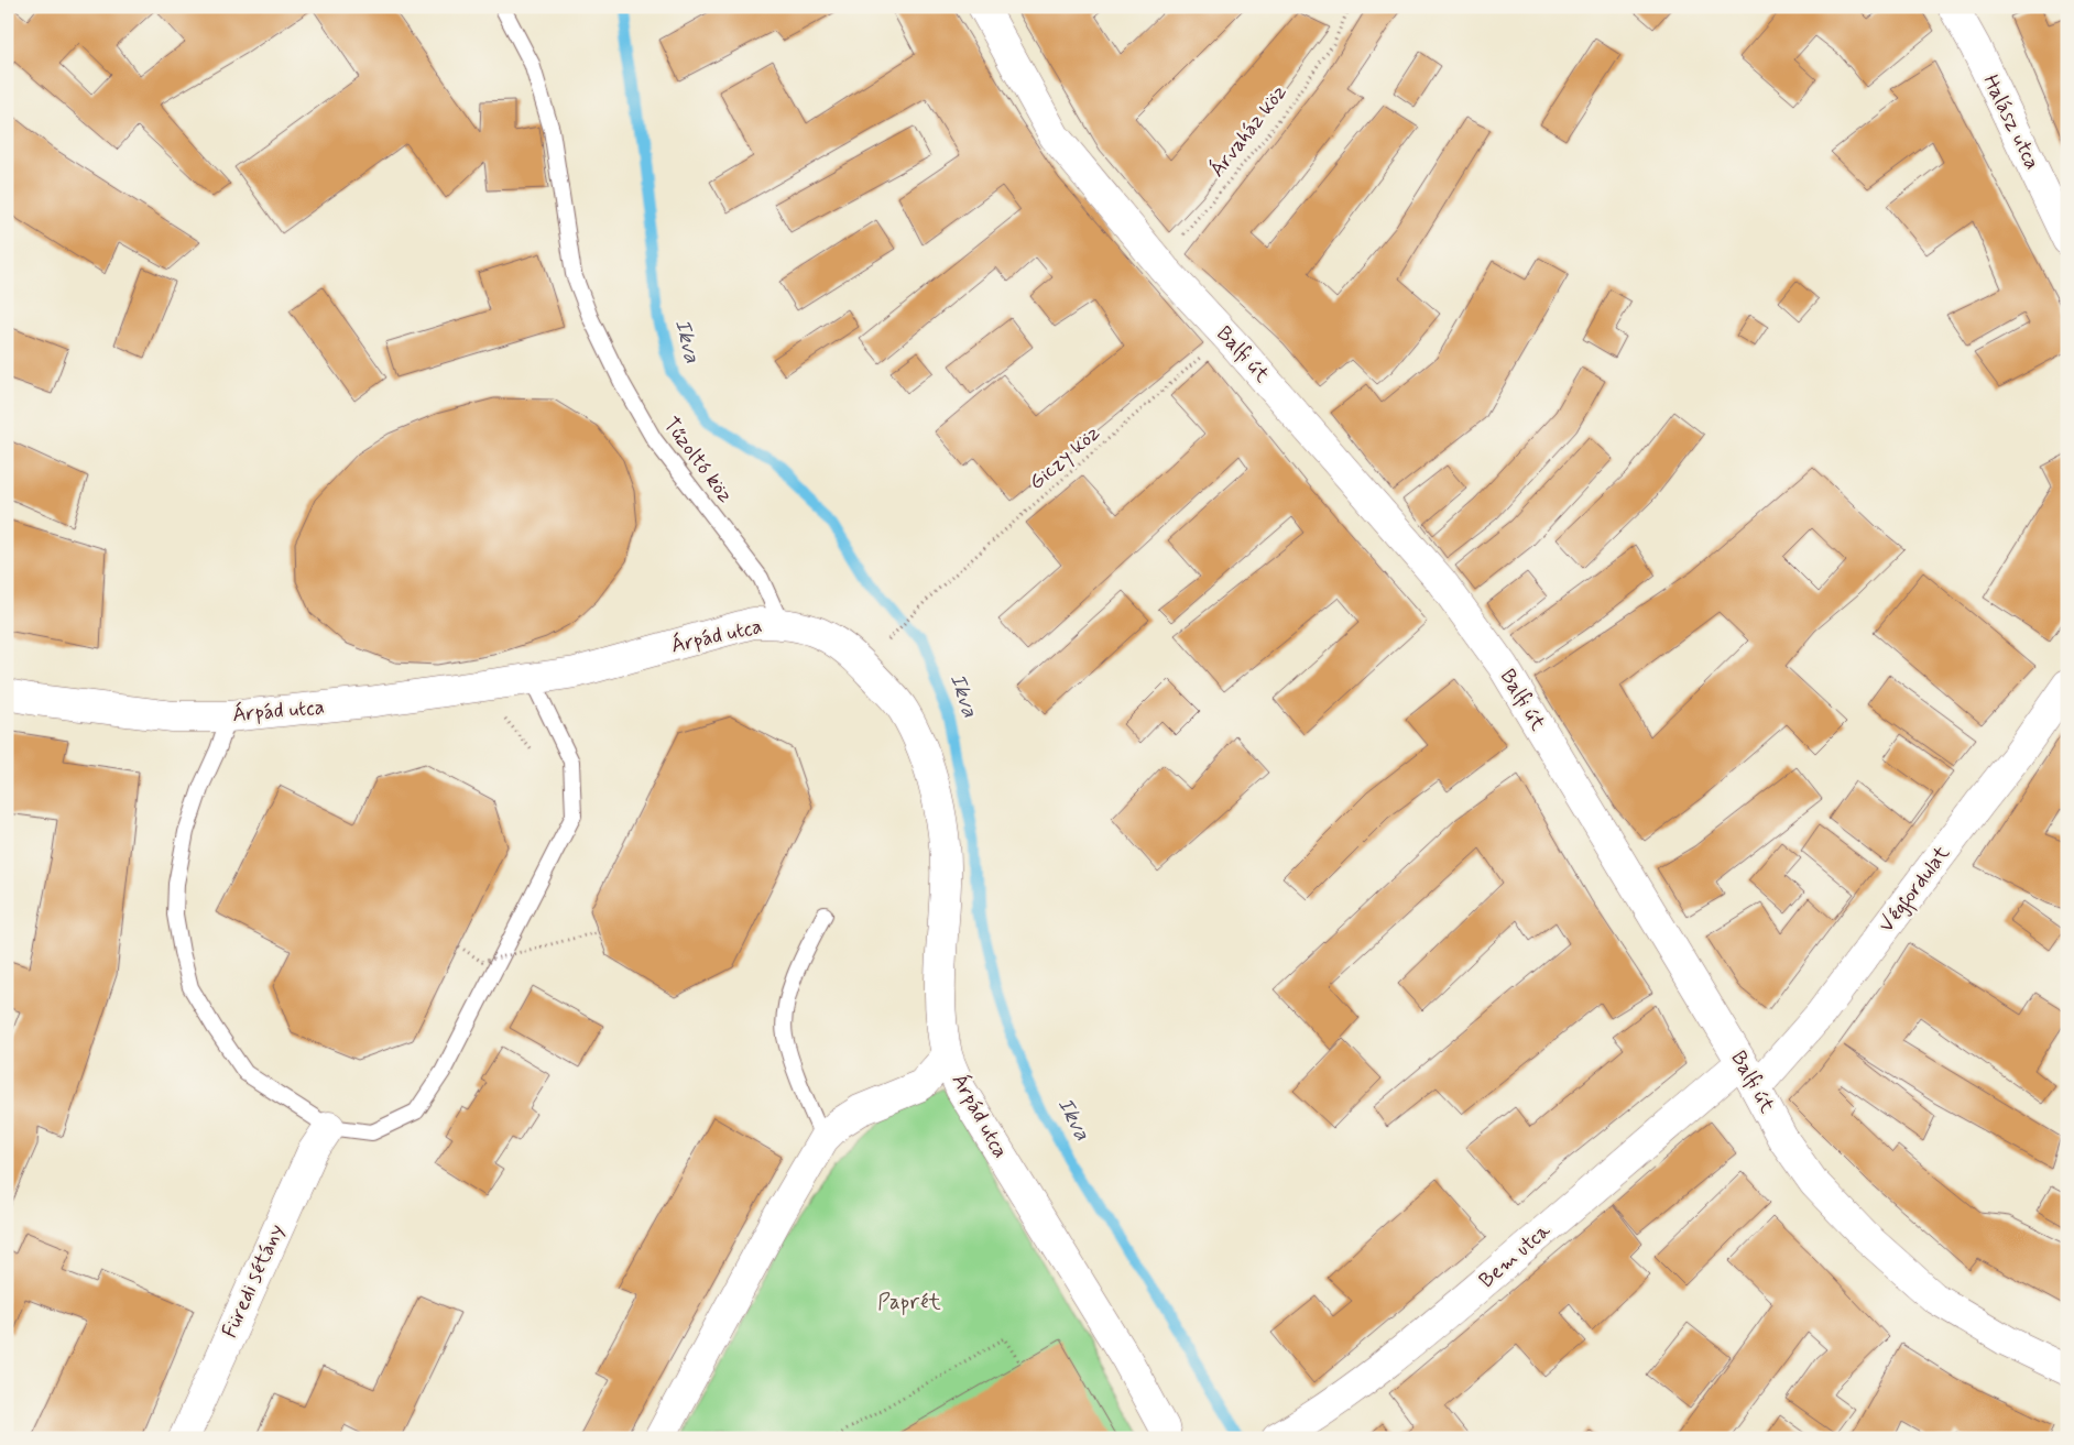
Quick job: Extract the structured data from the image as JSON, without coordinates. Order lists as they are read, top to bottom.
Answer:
{
  "streets": {
    "street": [
      "Halász utca",
      "Balfi út",
      "Árpád utca",
      "Végfordulat",
      "Bem utca",
      "Füredi sétány"
    ],
    "lane": ["Tűzoltó köz"],
    "path": ["Árvaház köz", "Giczy köz"]
  },
  "crossings": [
    ["Balfi út", "Végfordulat"],
    ["Balfi út", "Bem utca"],
    ["Tűzoltó köz", "Árpád utca"]
  ],
  "water": ["Ikva"],
  "parks": ["Paprét"]
}
